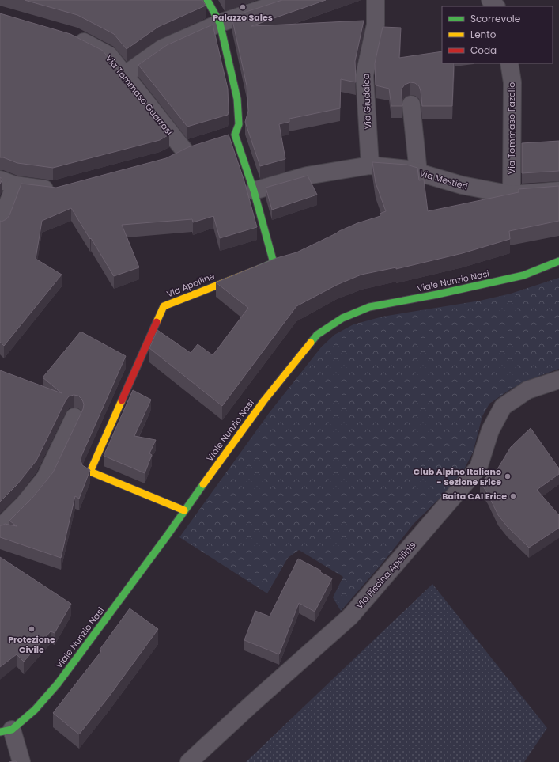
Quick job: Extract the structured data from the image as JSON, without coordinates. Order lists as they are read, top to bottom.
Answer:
{
  "streets": {
    "street": [
      "Via Tommaso Guarrasi",
      "Via Giudaica",
      "Via Tommaso Fazello",
      "Via Mestieri",
      "Viale Nunzio Nasi",
      "Via Apolline",
      "Via Piscina Apollinis"
    ]
  },
  "crossings": [
    ["Via Giudaica", "Via Mestieri"],
    ["Via Tommaso Fazello", "Via Mestieri"],
    ["Via Mestieri", "Via Apolline"],
    ["Viale Nunzio Nasi", "Via Apolline"]
  ],
  "places": [
    "Palazzo Sales",
    "Club Alpino Italiano - Sezione Erice",
    "Baita CAI Erice",
    "Protezione Civile"
  ],
  "legend": ["Scorrevole", "Lento", "Coda"]
}
